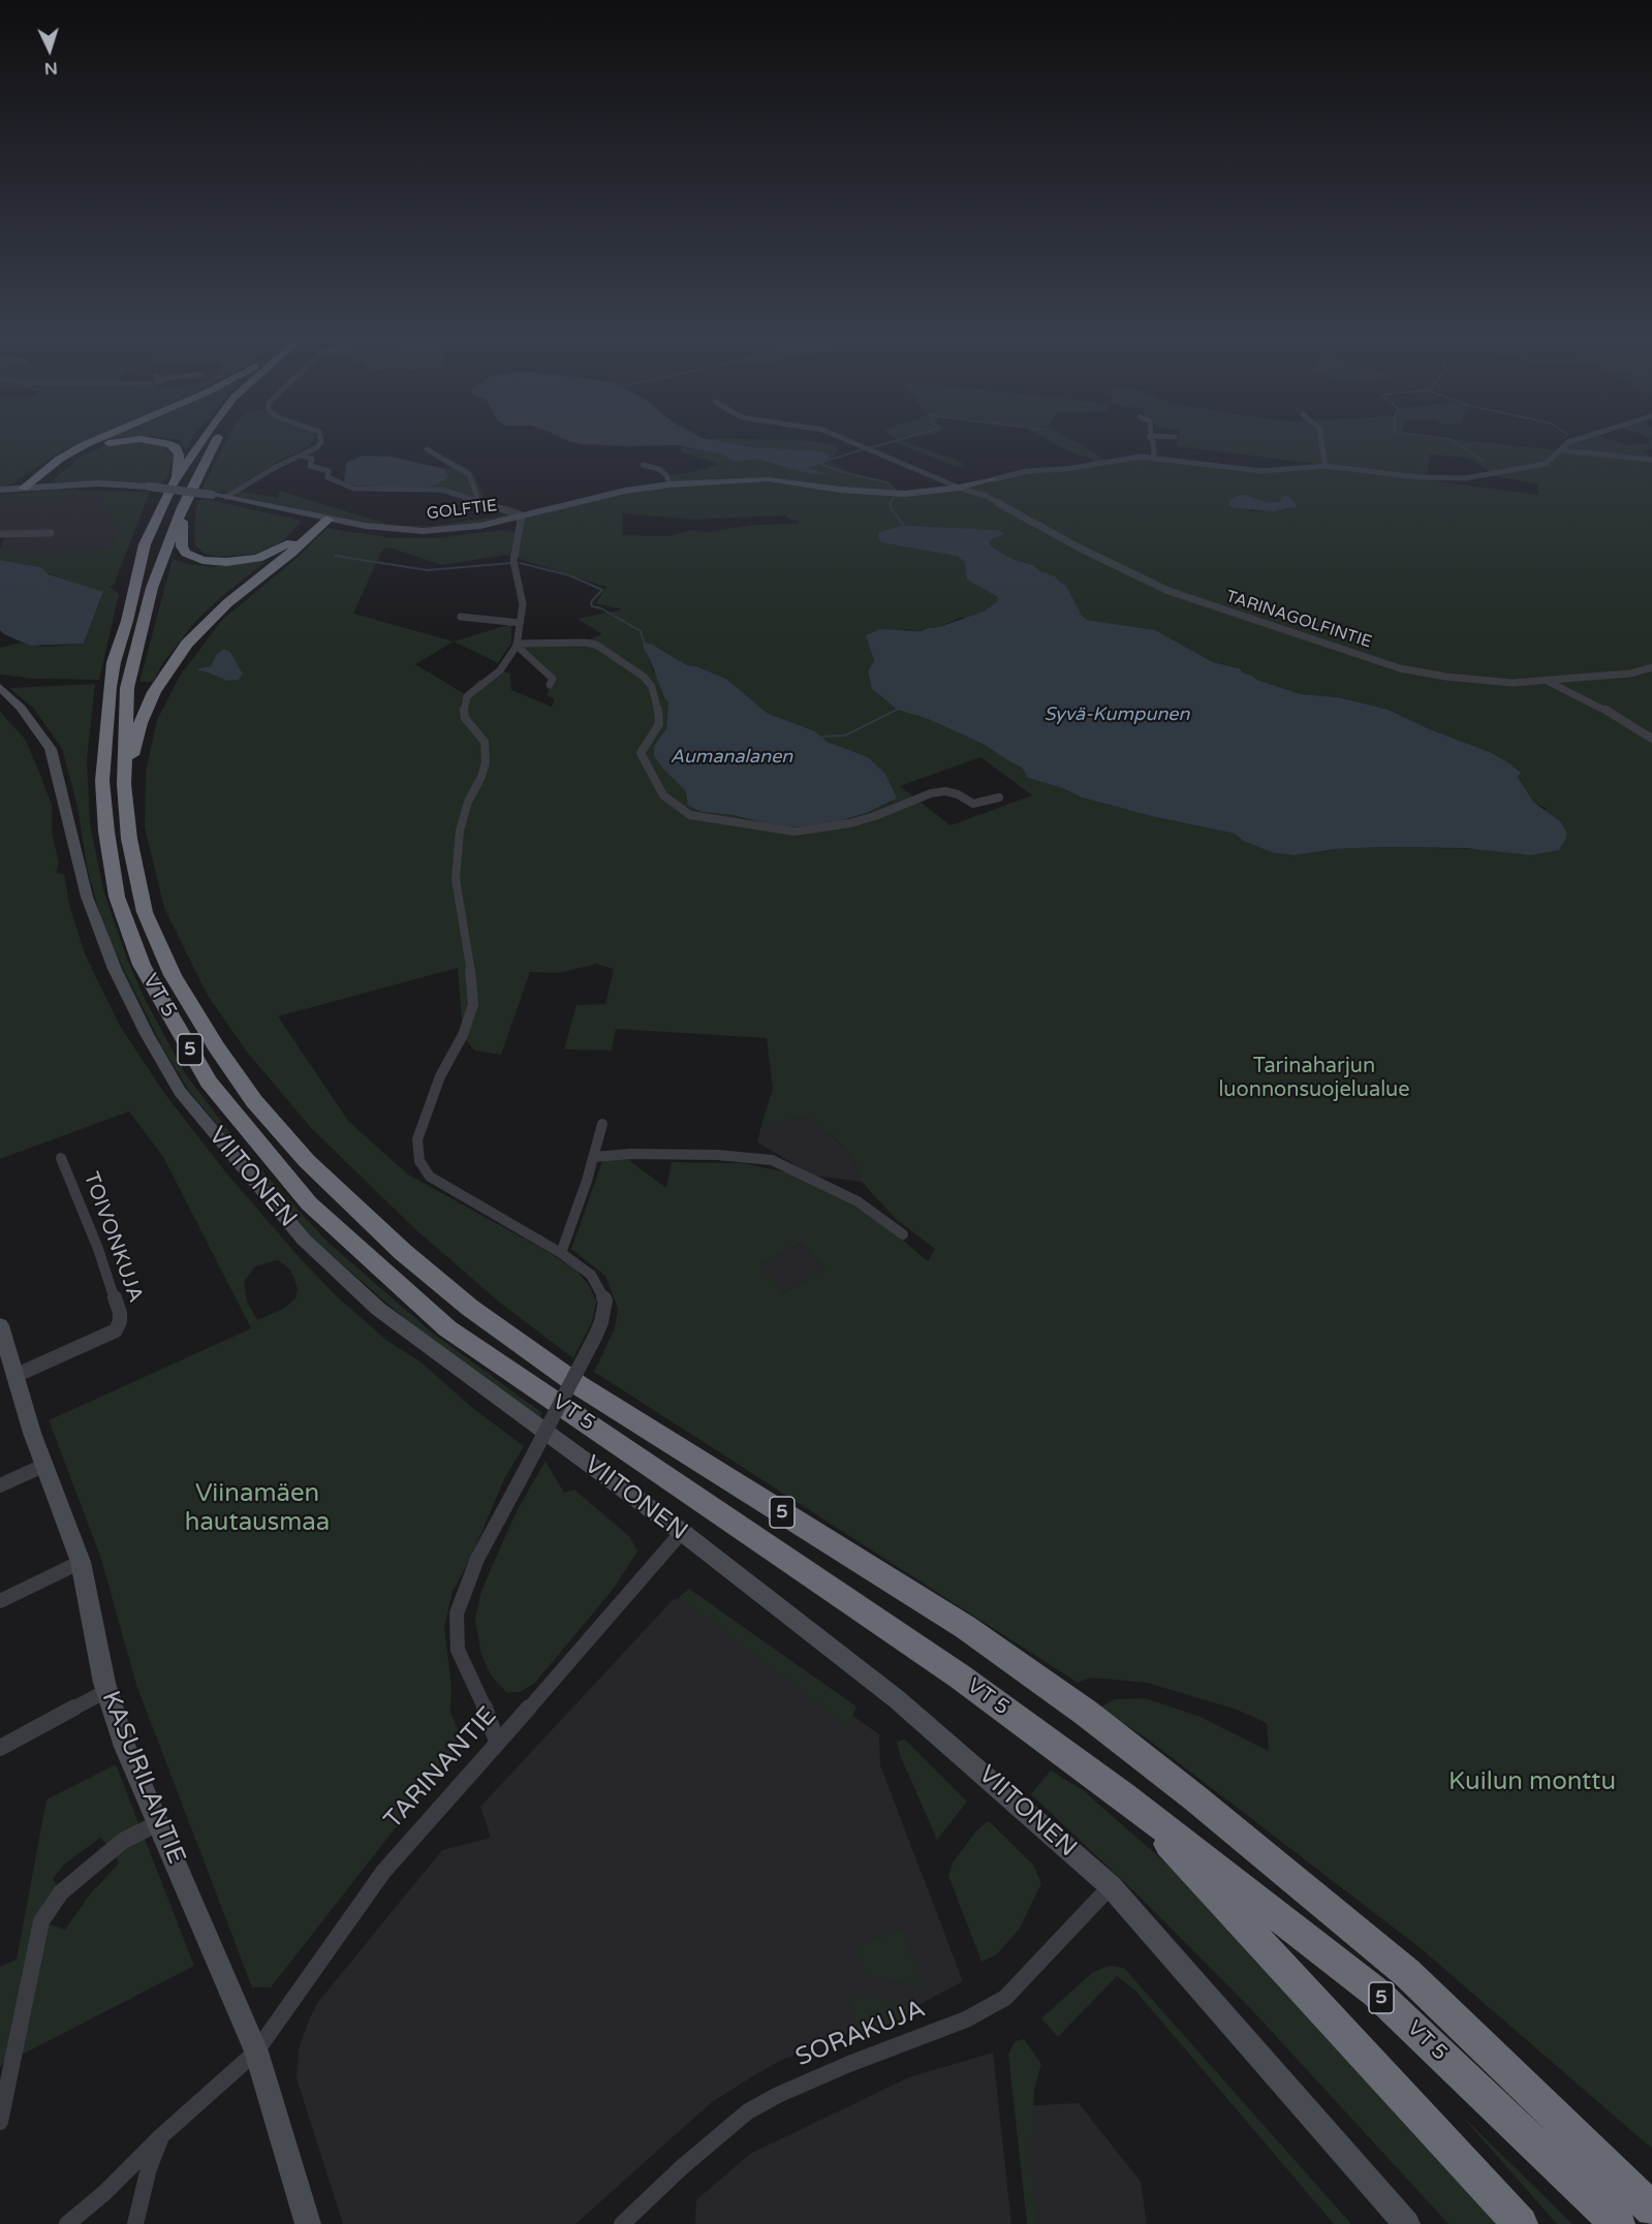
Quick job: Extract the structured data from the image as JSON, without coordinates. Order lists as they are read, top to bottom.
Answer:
{
  "streets": {
    "highway": ["VT 5", "5"],
    "street": [
      "GOLFTIE",
      "TARINAGOLFINTIE",
      "VIITONEN",
      "TOIVONKUJA",
      "TARINANTIE",
      "KASURILANTIE",
      "SORAKUJA"
    ]
  },
  "crossings": [
    ["GOLFTIE", "TARINAGOLFINTIE"],
    ["VIITONEN", "TARINANTIE"],
    ["VIITONEN", "SORAKUJA"],
    ["TOIVONKUJA", "KASURILANTIE"],
    ["TARINANTIE", "KASURILANTIE"]
  ],
  "water": ["Syvä-Kumpunen", "Aumanalanen"],
  "parks": ["Tarinaharjun luonnonsuojelualue", "Viinamäen hautausmaa", "Kuilun monttu"],
  "north": "bottom"
}
